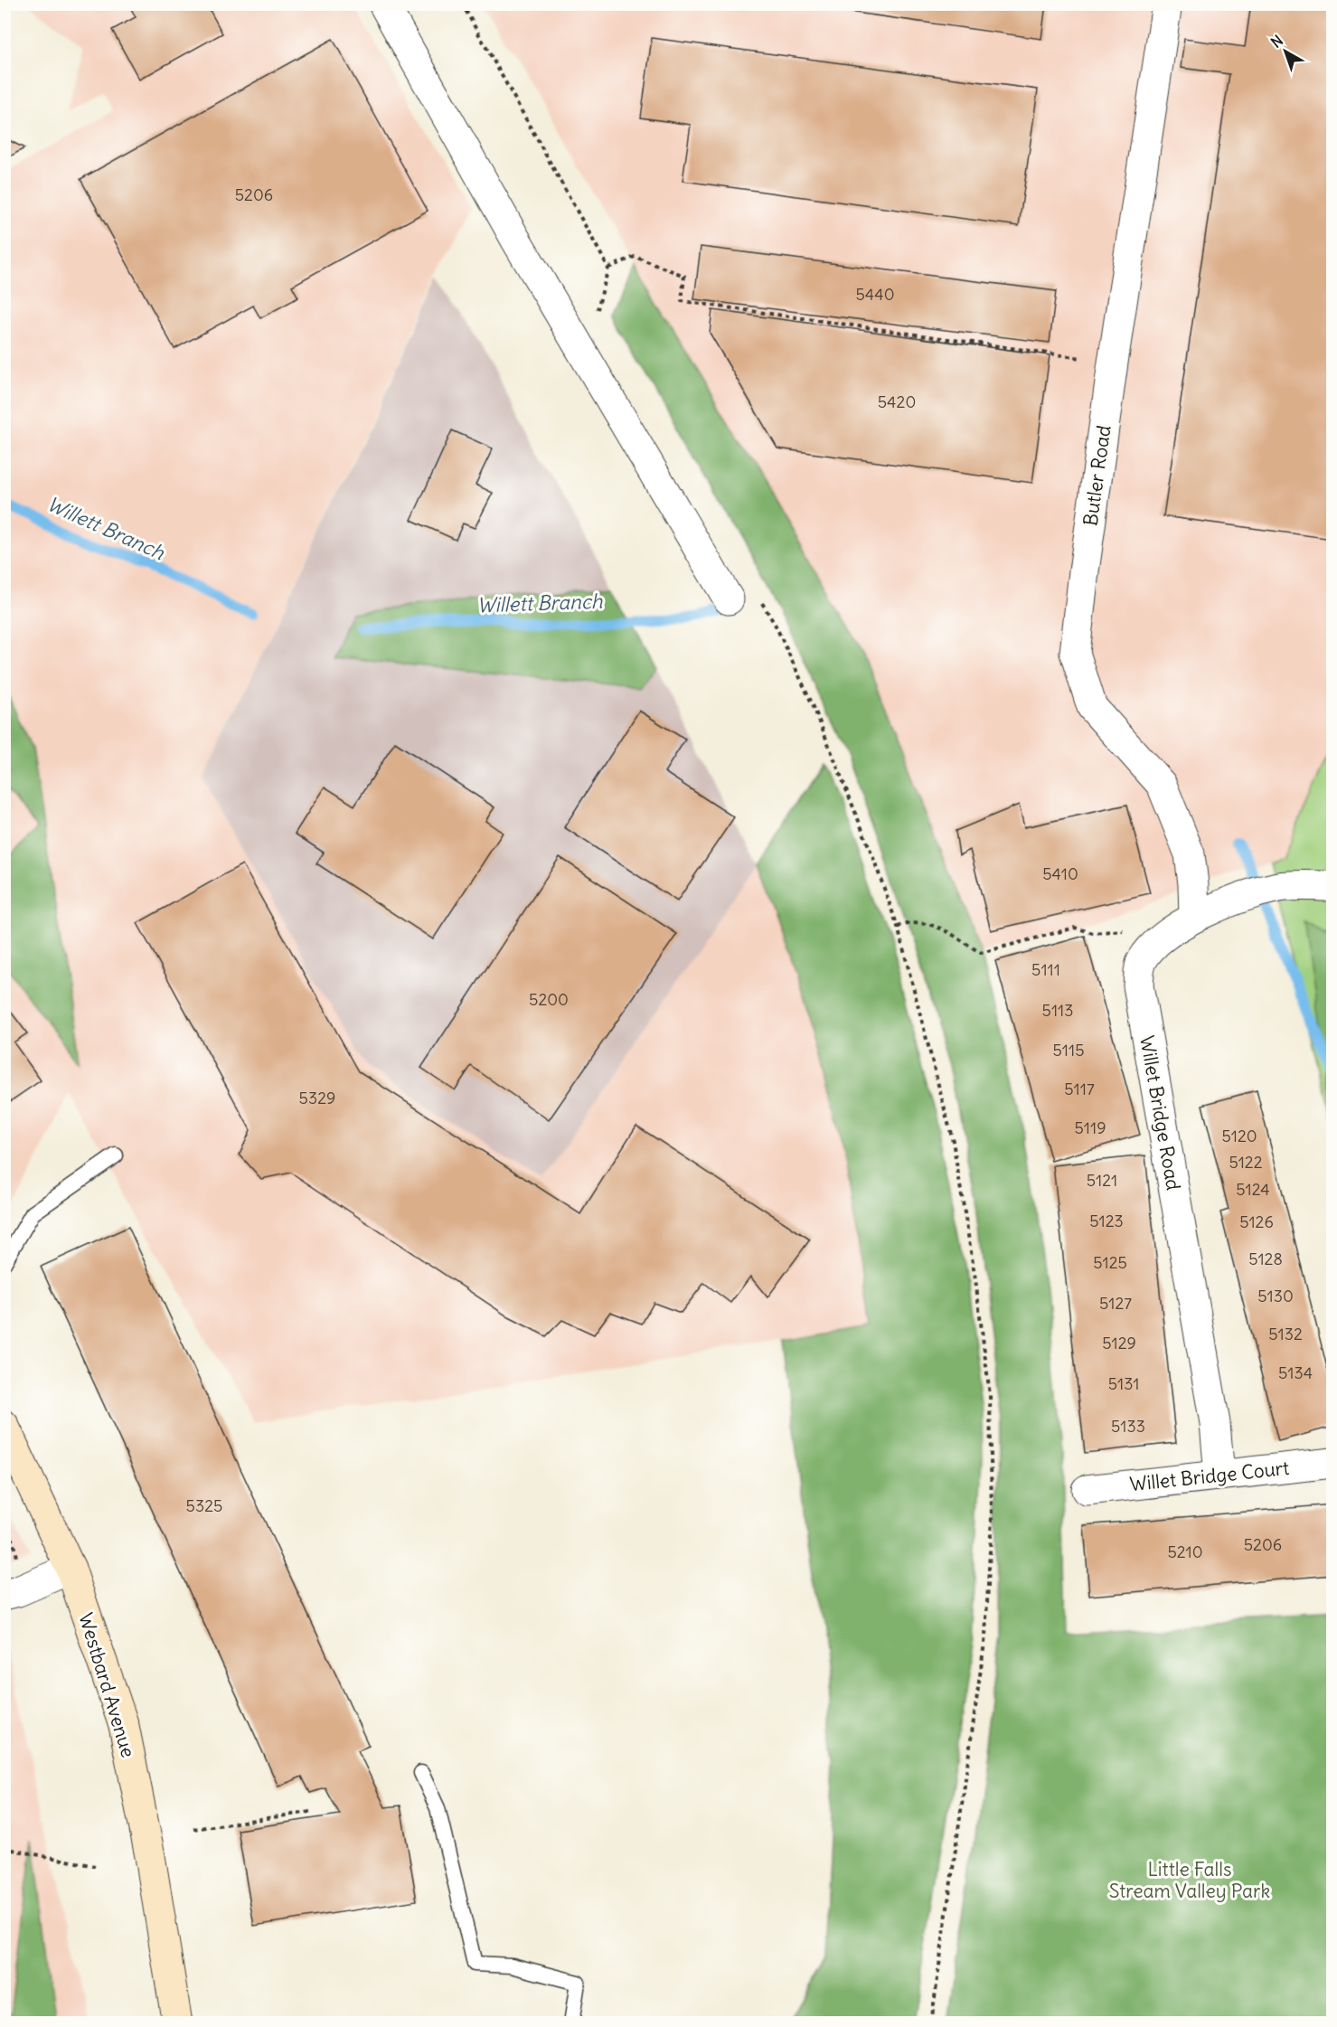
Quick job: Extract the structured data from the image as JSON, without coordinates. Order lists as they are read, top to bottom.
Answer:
{
  "streets": {
    "street": [
      "Butler Road",
      "Willet Bridge Road",
      "Willet Bridge Court",
      "Westbard Avenue"
    ]
  },
  "crossings": [
    ["Butler Road", "Willet Bridge Road"],
    ["Willet Bridge Road", "Willet Bridge Court"]
  ],
  "water": ["Willett Branch"],
  "parks": ["Little Falls Stream Valley Park"],
  "house_numbers": [
    "5206",
    "5440",
    "5420",
    "5410",
    "5111",
    "5200",
    "5113",
    "5115",
    "5117",
    "5329",
    "5119",
    "5120",
    "5122",
    "5121",
    "5124",
    "5123",
    "5126",
    "5128",
    "5125",
    "5130",
    "5127",
    "5132",
    "5129",
    "5134",
    "5131",
    "5133",
    "5325",
    "5206",
    "5210"
  ],
  "north": "top left"
}
